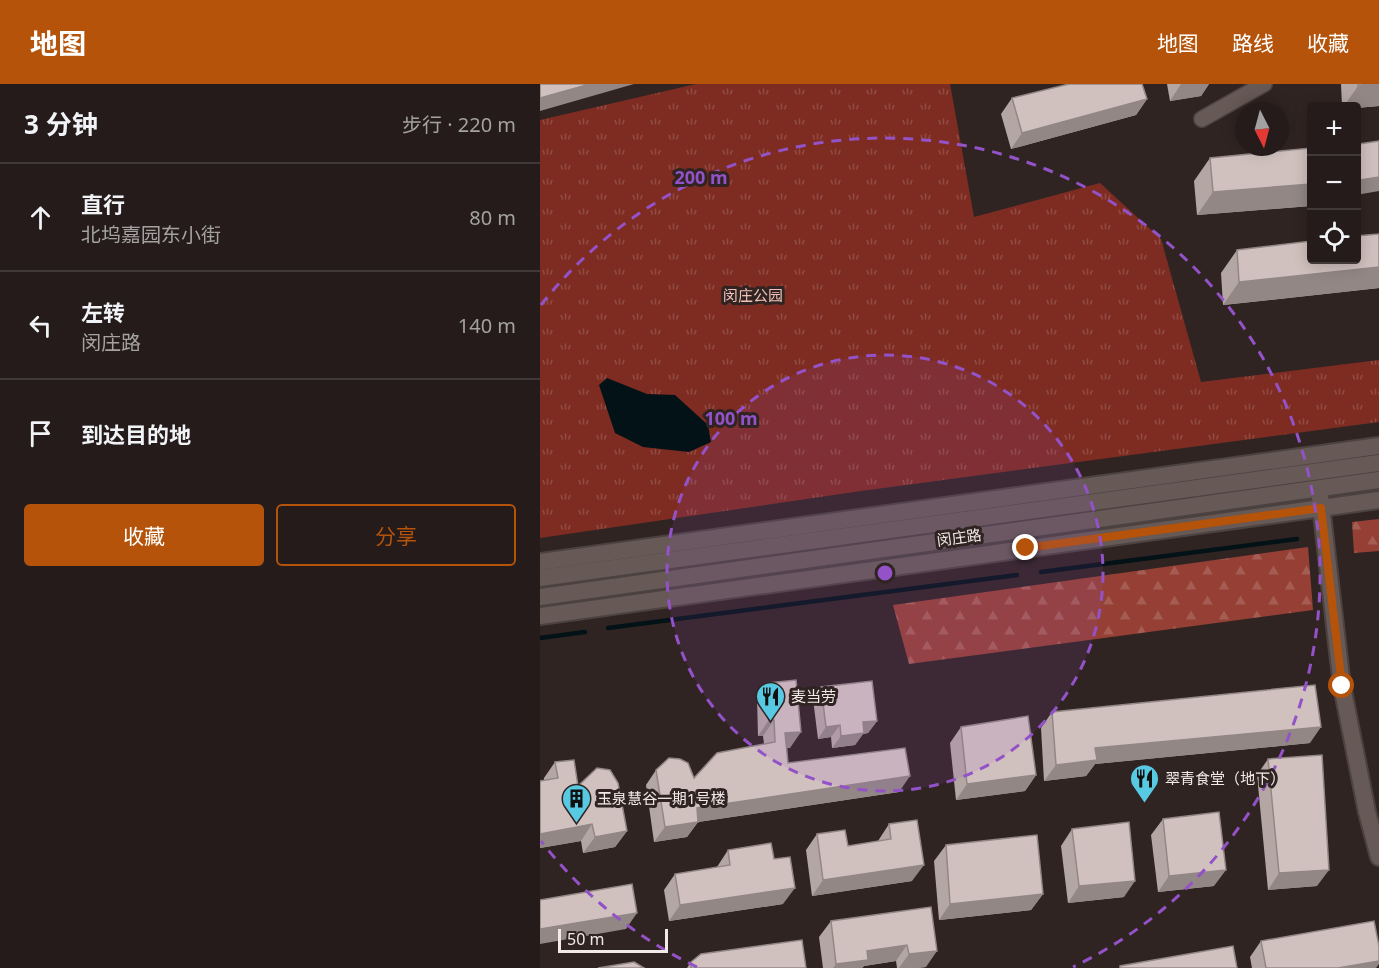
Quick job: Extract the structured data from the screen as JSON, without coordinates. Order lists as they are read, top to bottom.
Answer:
{
  "streets": {
    "street": ["闵庄路"]
  },
  "parks": ["闵庄公园"],
  "places": {
    "restaurant": ["麦当劳", "翠青食堂（地下）"],
    "building": ["玉泉慧谷一期1号楼"]
  },
  "scale_bar": "50 m",
  "north": "bottom",
  "page": {
    "header": "地图",
    "nav": ["地图", "路线", "收藏"],
    "heading": ["3 分钟", "步行 · 220 m"],
    "map_buttons": ["+", "−"],
    "list": [
      ["直行", "北坞嘉园东小街", "80 m"],
      ["左转", "闵庄路", "140 m"],
      "到达目的地"
    ],
    "buttons": ["收藏", "分享"],
    "scale": "50 m"
  },
  "rings": ["200 m", "100 m"]
}
